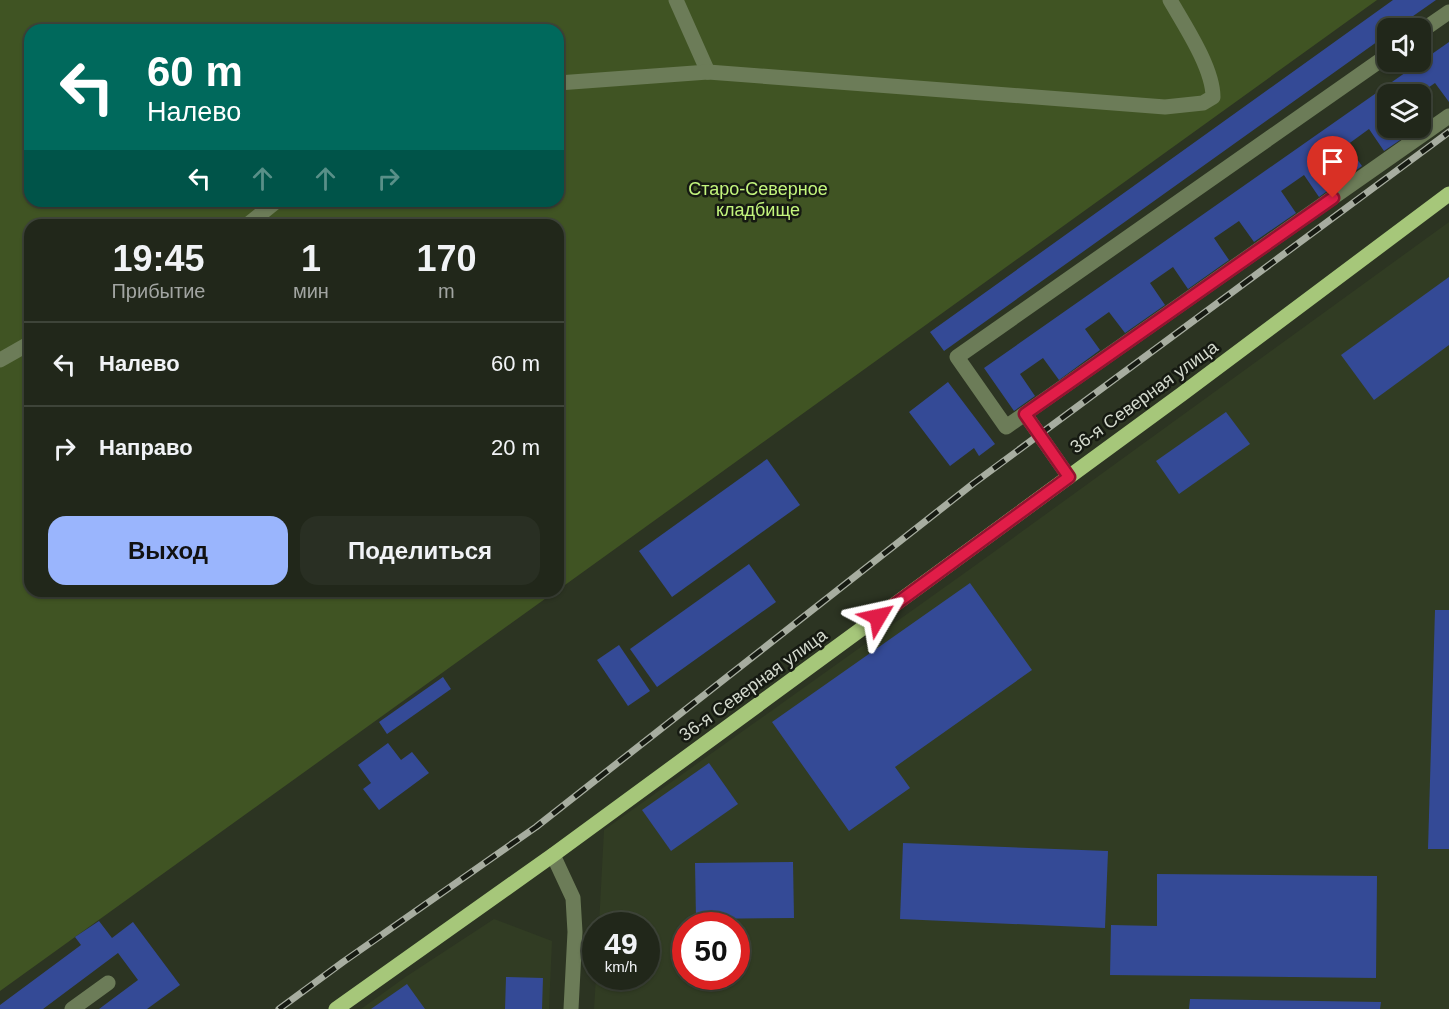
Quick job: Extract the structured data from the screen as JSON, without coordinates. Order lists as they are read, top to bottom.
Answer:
{
  "streets": {
    "main road": ["36-я Северная улица"]
  },
  "parks": ["Старо-Северное кладбище"],
  "page": {
    "turn": ["60 m", "Налево"],
    "eta": [
      "19:45",
      "Прибытие",
      "1",
      "мин",
      "170",
      "m"
    ],
    "list": [
      {
        "name": "Налево",
        "value": "60 m"
      },
      {
        "name": "Направо",
        "value": "20 m"
      }
    ],
    "buttons": ["Выход", "Поделиться"],
    "speed": "49 km/h",
    "limit": "50"
  }
}
